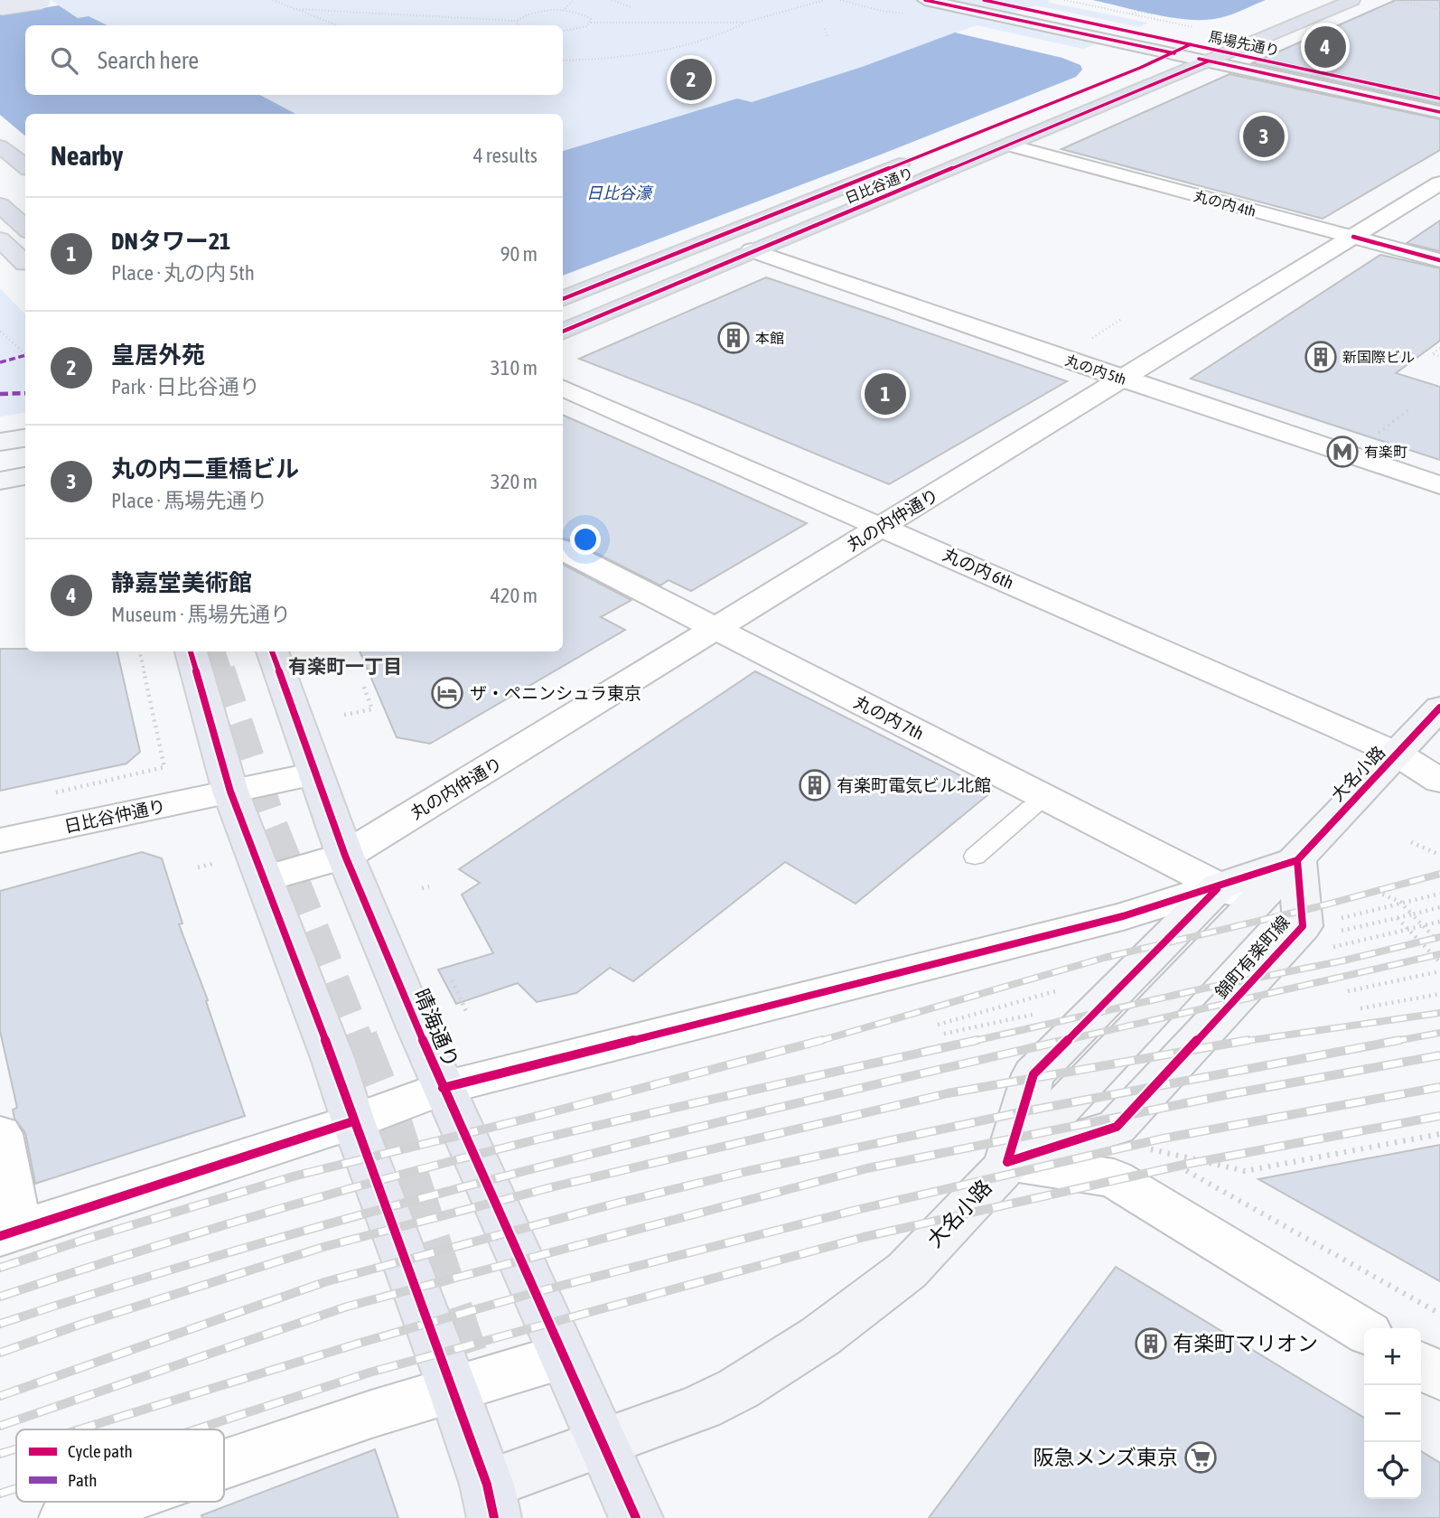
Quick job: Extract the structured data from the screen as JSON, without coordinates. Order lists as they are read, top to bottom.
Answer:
{
  "streets": {
    "highway": ["日比谷通り"],
    "main road": [
      "馬場先通り",
      "大名小路",
      "錦町有楽町線",
      "晴海通り"
    ],
    "street": [
      "丸の内 4th",
      "丸の内 5th",
      "丸の内仲通り",
      "丸の内 6th",
      "丸の内 7th",
      "日比谷仲通り"
    ]
  },
  "crossings": [
    ["馬場先通り", "日比谷通り"],
    ["日比谷通り", "丸の内 4th"],
    ["日比谷通り", "丸の内 5th"],
    ["丸の内 4th", "丸の内仲通り"],
    ["丸の内 5th", "丸の内仲通り"],
    ["丸の内仲通り", "丸の内 6th"],
    ["丸の内仲通り", "丸の内 7th"],
    ["丸の内仲通り", "晴海通り"],
    ["丸の内 6th", "大名小路"],
    ["丸の内 7th", "大名小路"],
    ["大名小路", "錦町有楽町線"],
    ["大名小路", "晴海通り"],
    ["日比谷仲通り", "晴海通り"]
  ],
  "districts": ["有楽町一丁目"],
  "water": ["日比谷濠"],
  "places": {
    "building": [
      "本館",
      "新国際ビル",
      "有楽町電気ビル北館",
      "有楽町マリオン"
    ],
    "metro station": ["有楽町"],
    "hotel": ["ザ・ペニンシュラ東京"],
    "supermarket": ["阪急メンズ東京"]
  },
  "legend": ["Cycle path", "Path"],
  "page": {
    "pins": [
      "4",
      "2",
      "3",
      "1"
    ],
    "search": "Search here",
    "heading": ["Nearby", "4 results"],
    "list": [
      {
        "mark": "1",
        "name": "DNタワー21",
        "note": "Place · 丸の内 5th",
        "value": "90 m"
      },
      {
        "mark": "2",
        "name": "皇居外苑",
        "note": "Park · 日比谷通り",
        "value": "310 m"
      },
      {
        "mark": "3",
        "name": "丸の内二重橋ビル",
        "note": "Place · 馬場先通り",
        "value": "320 m"
      },
      {
        "mark": "4",
        "name": "静嘉堂美術館",
        "note": "Museum · 馬場先通り",
        "value": "420 m"
      }
    ],
    "map_buttons": ["+", "−"]
  }
}
